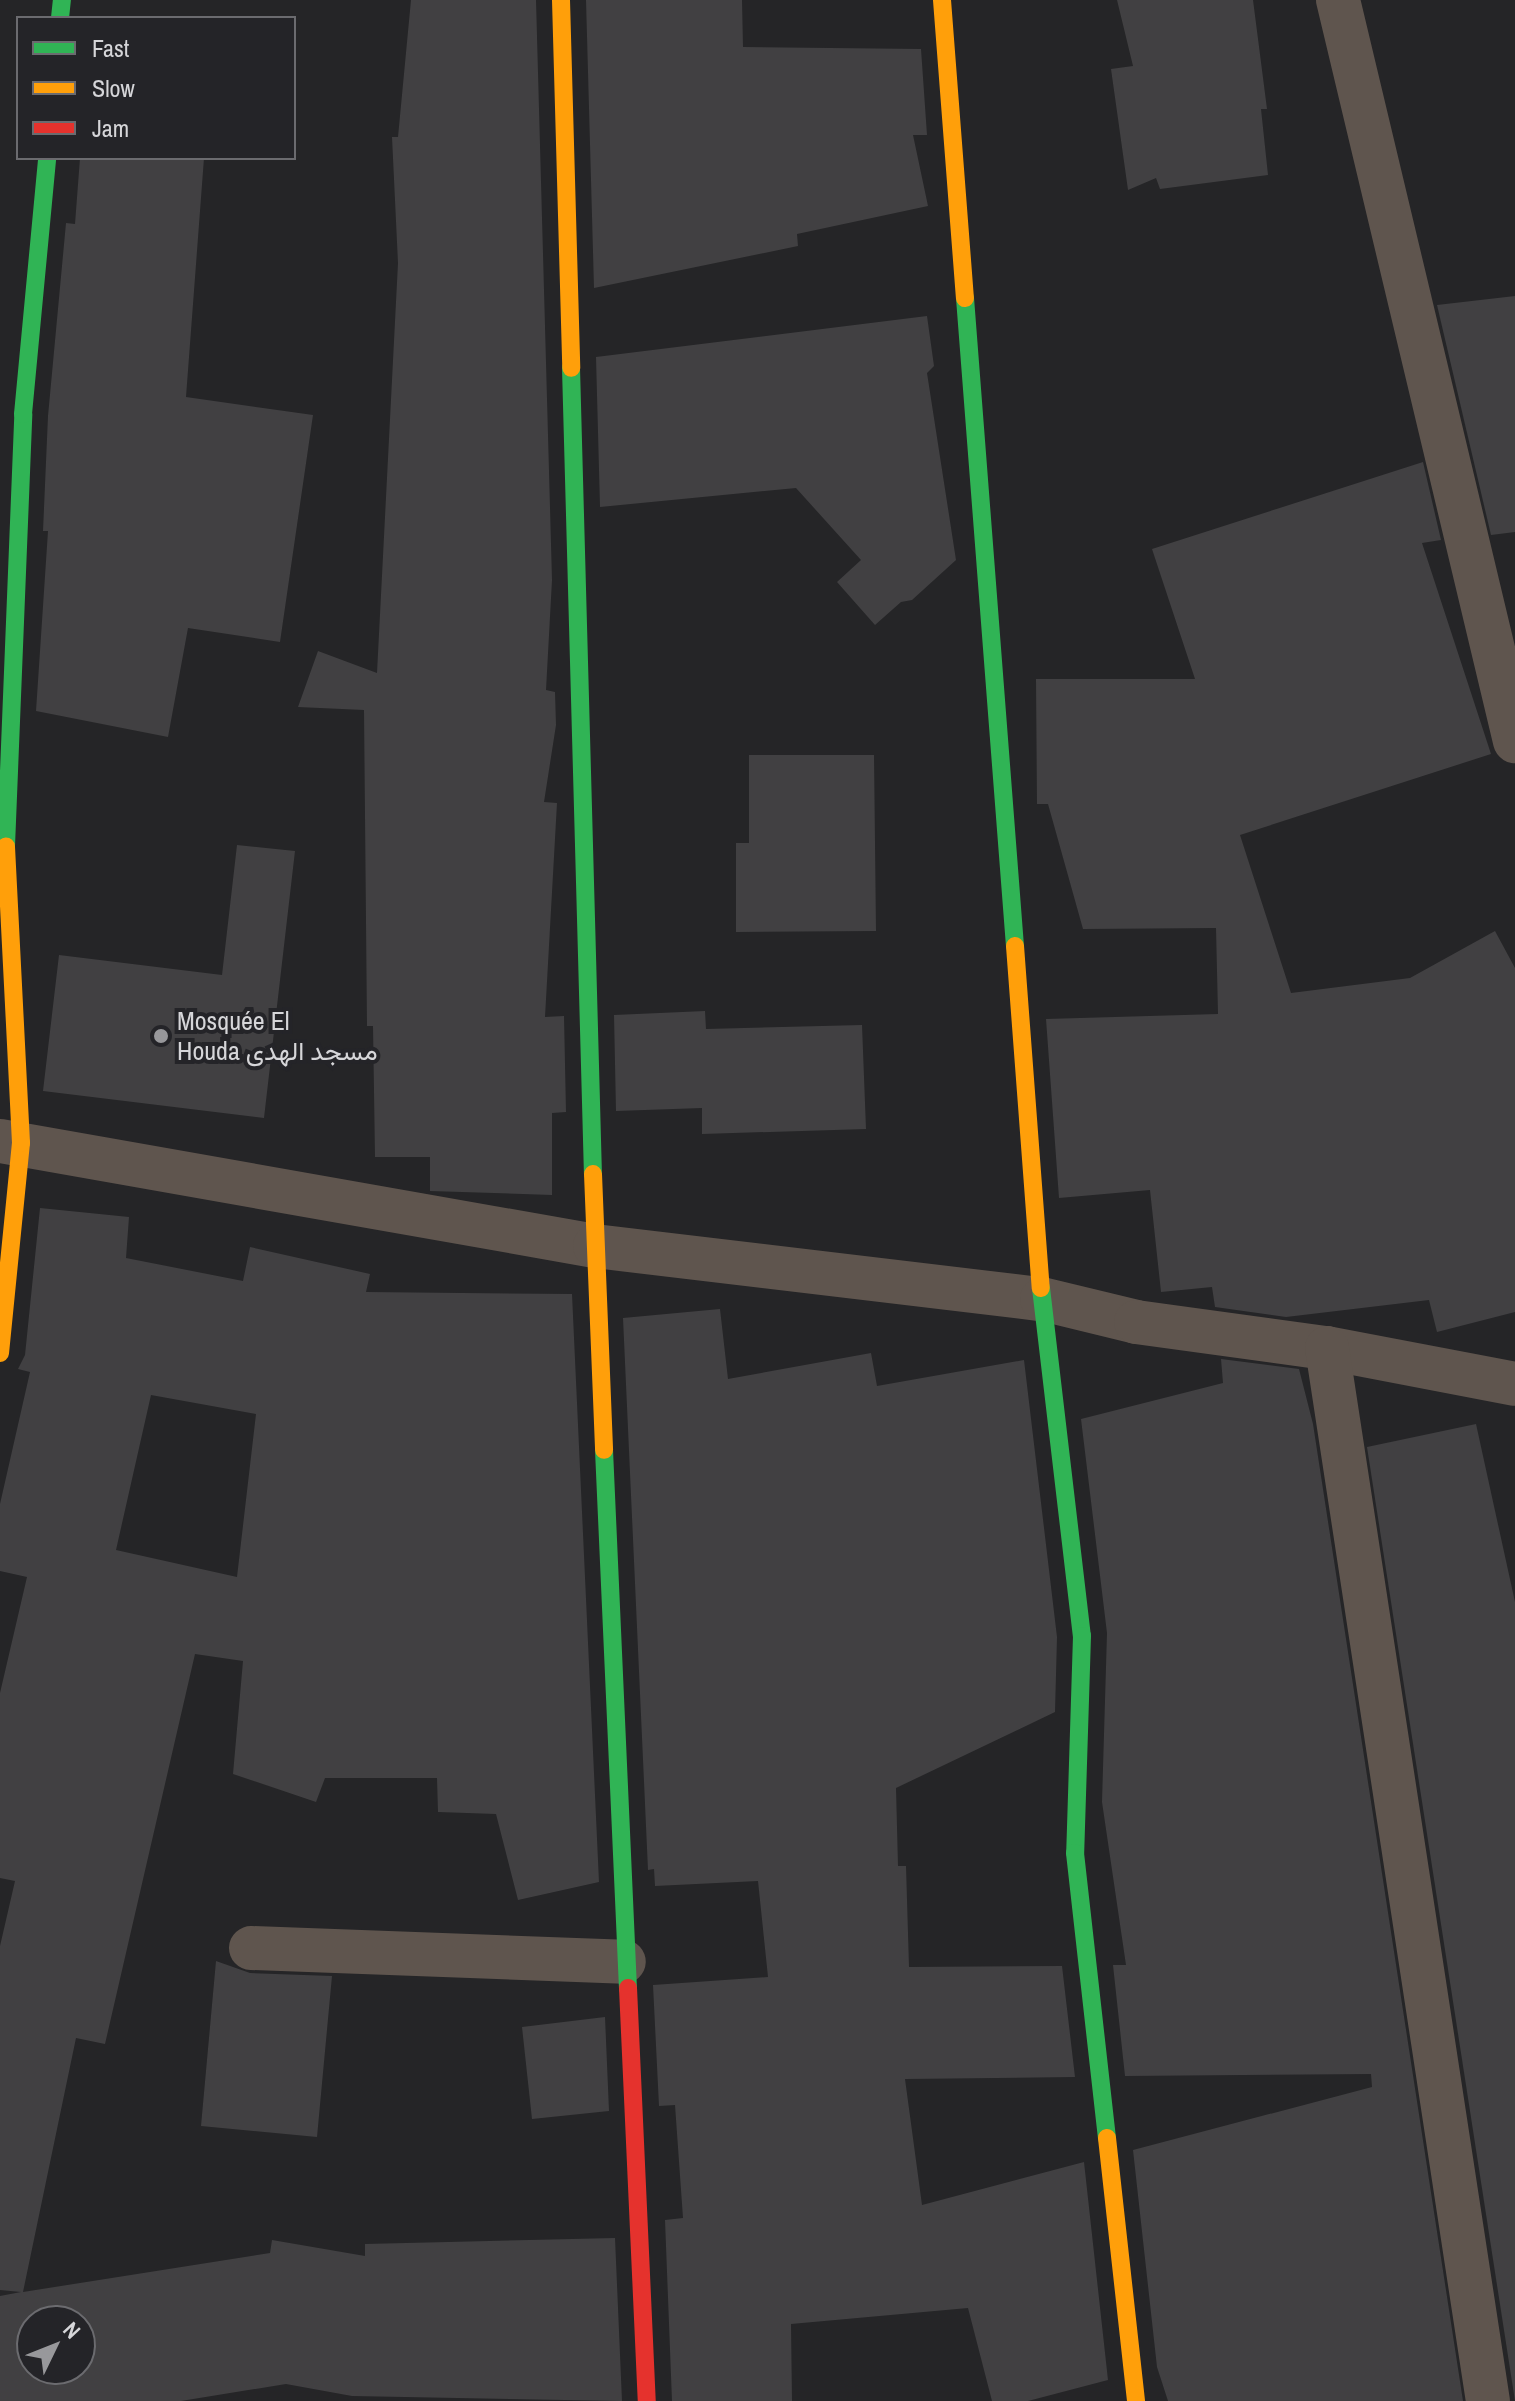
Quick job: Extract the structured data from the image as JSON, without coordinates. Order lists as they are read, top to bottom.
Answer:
{
  "places": ["Mosquée El Houda مسجد الهدى"],
  "legend": ["Fast", "Slow", "Jam"],
  "north": "top right"
}
